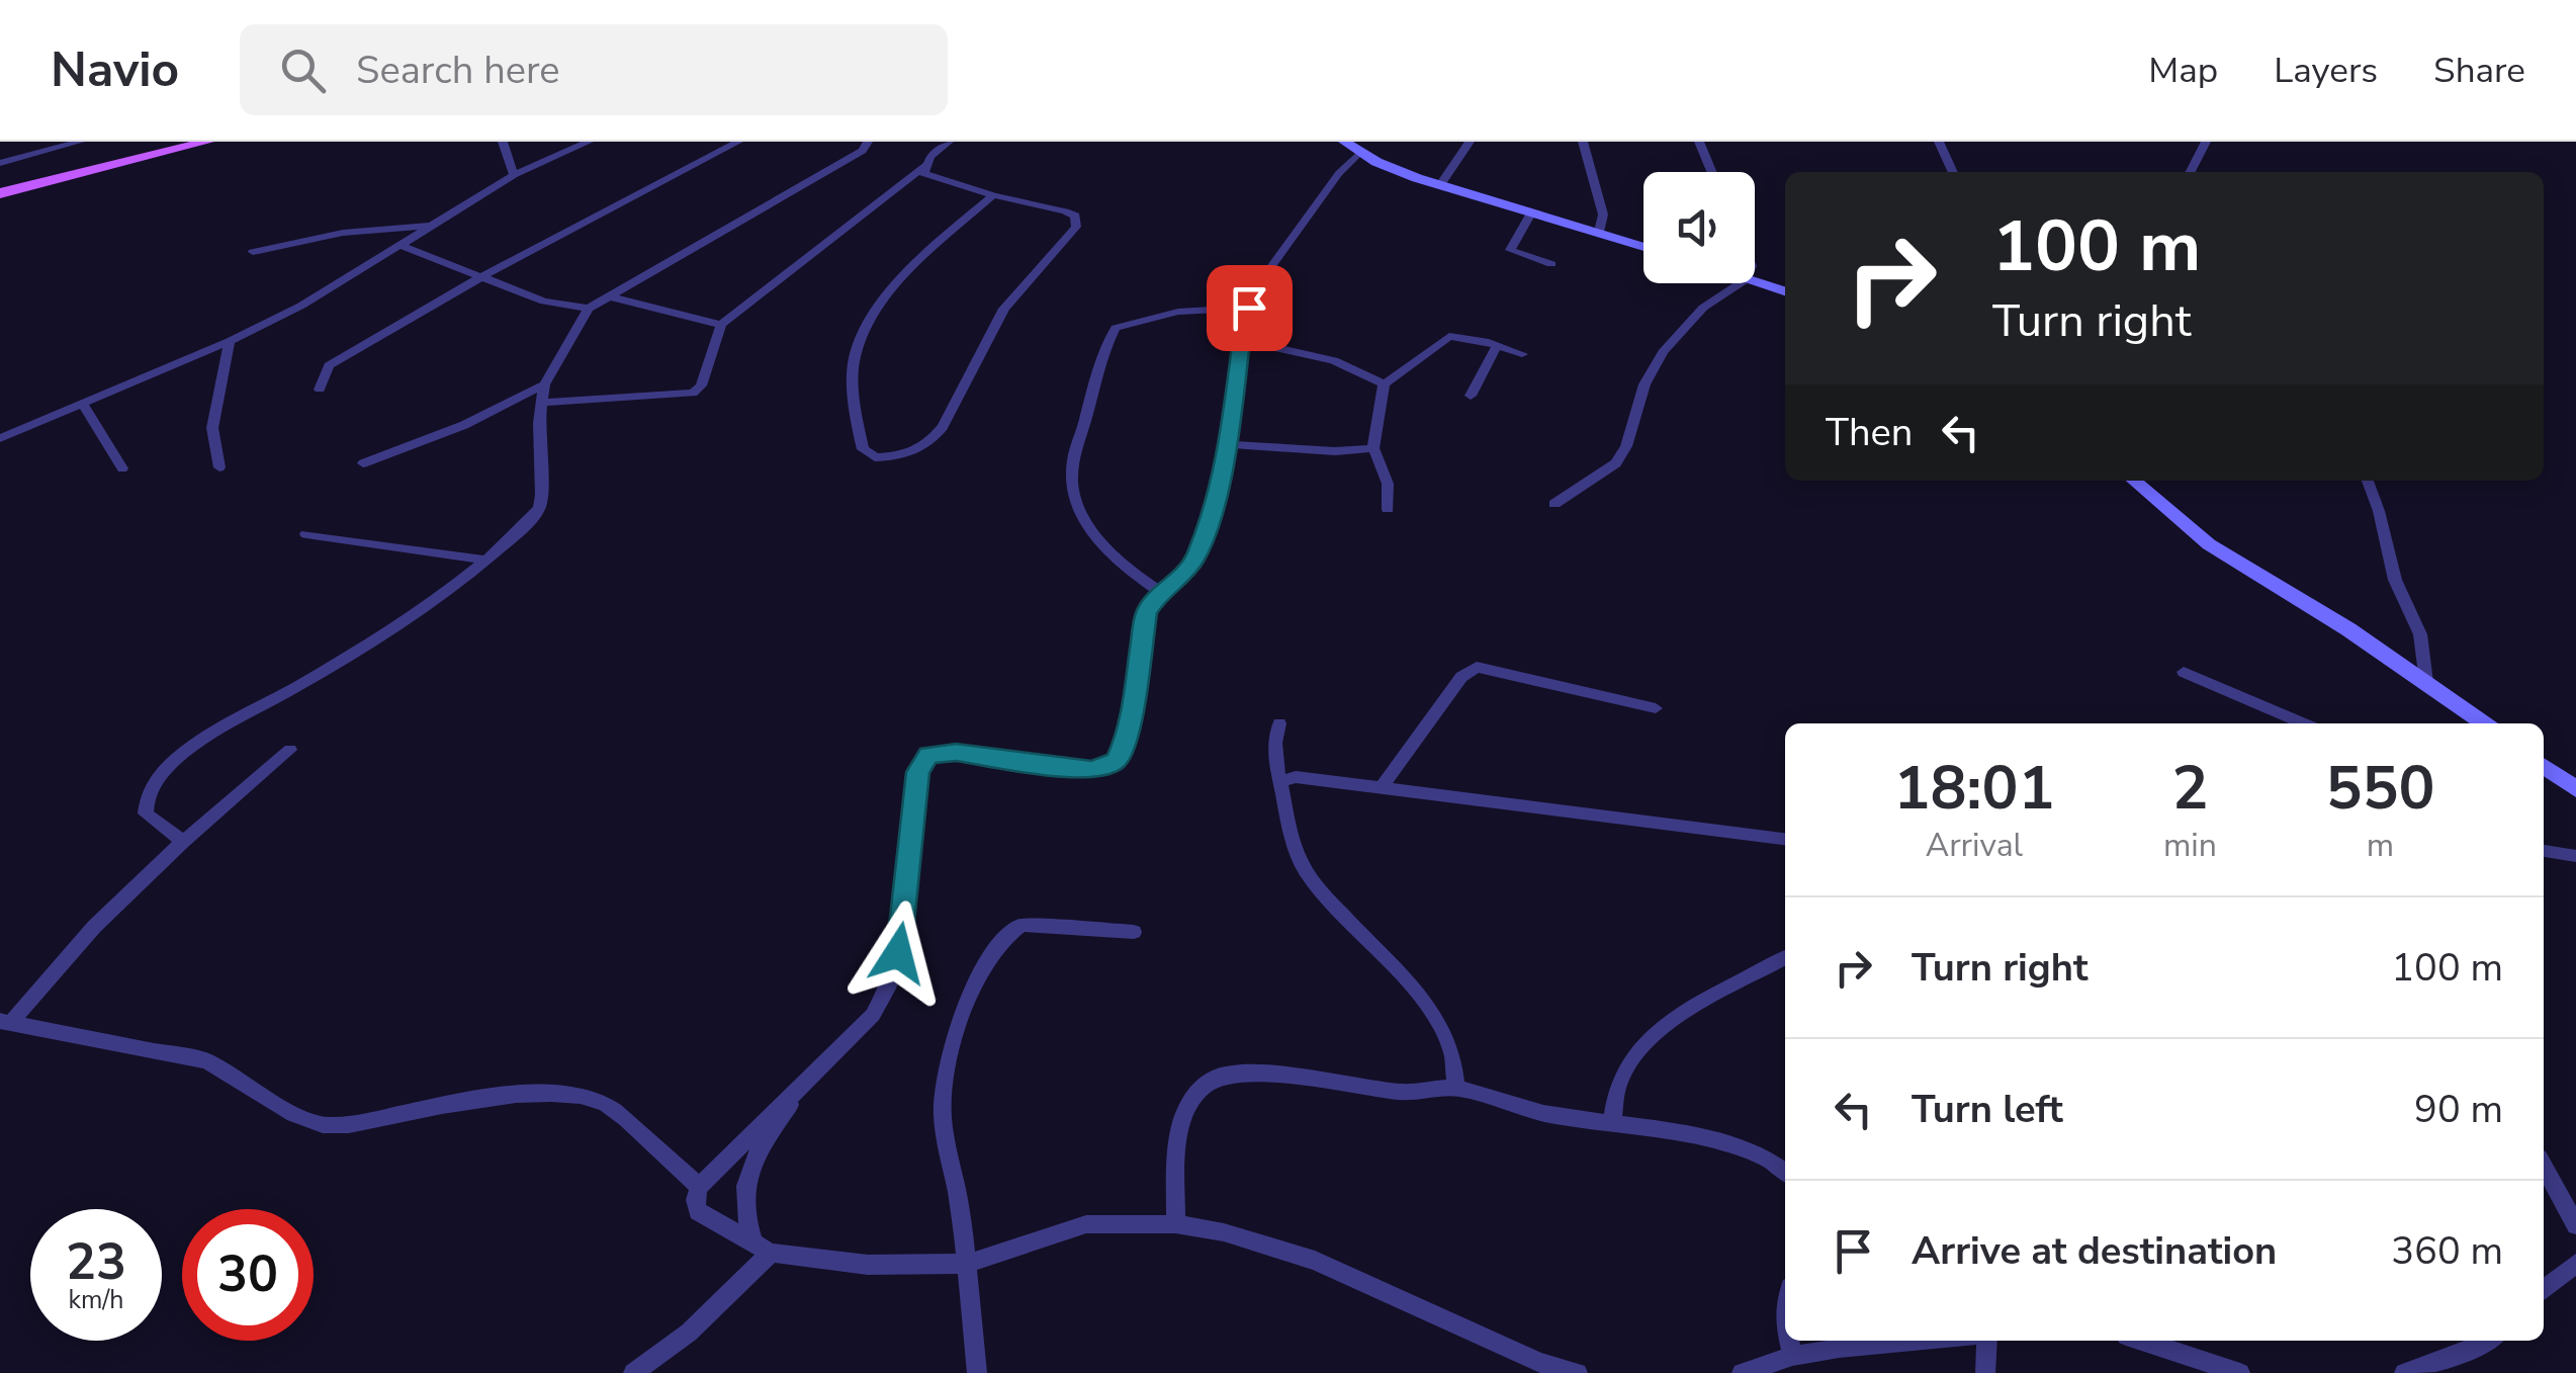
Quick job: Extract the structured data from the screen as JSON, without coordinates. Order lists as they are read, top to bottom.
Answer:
{
  "page": {
    "header": "Navio",
    "search": "Search here",
    "nav": ["Map", "Layers", "Share"],
    "turn": ["100 m", "Turn right"],
    "then": "Then",
    "eta": [
      "18:01",
      "Arrival",
      "2",
      "min",
      "550",
      "m"
    ],
    "list": [
      {
        "name": "Turn right",
        "value": "100 m"
      },
      {
        "name": "Turn left",
        "value": "90 m"
      },
      {
        "name": "Arrive at destination",
        "value": "360 m"
      }
    ],
    "speed": "23 km/h",
    "limit": "30"
  }
}
